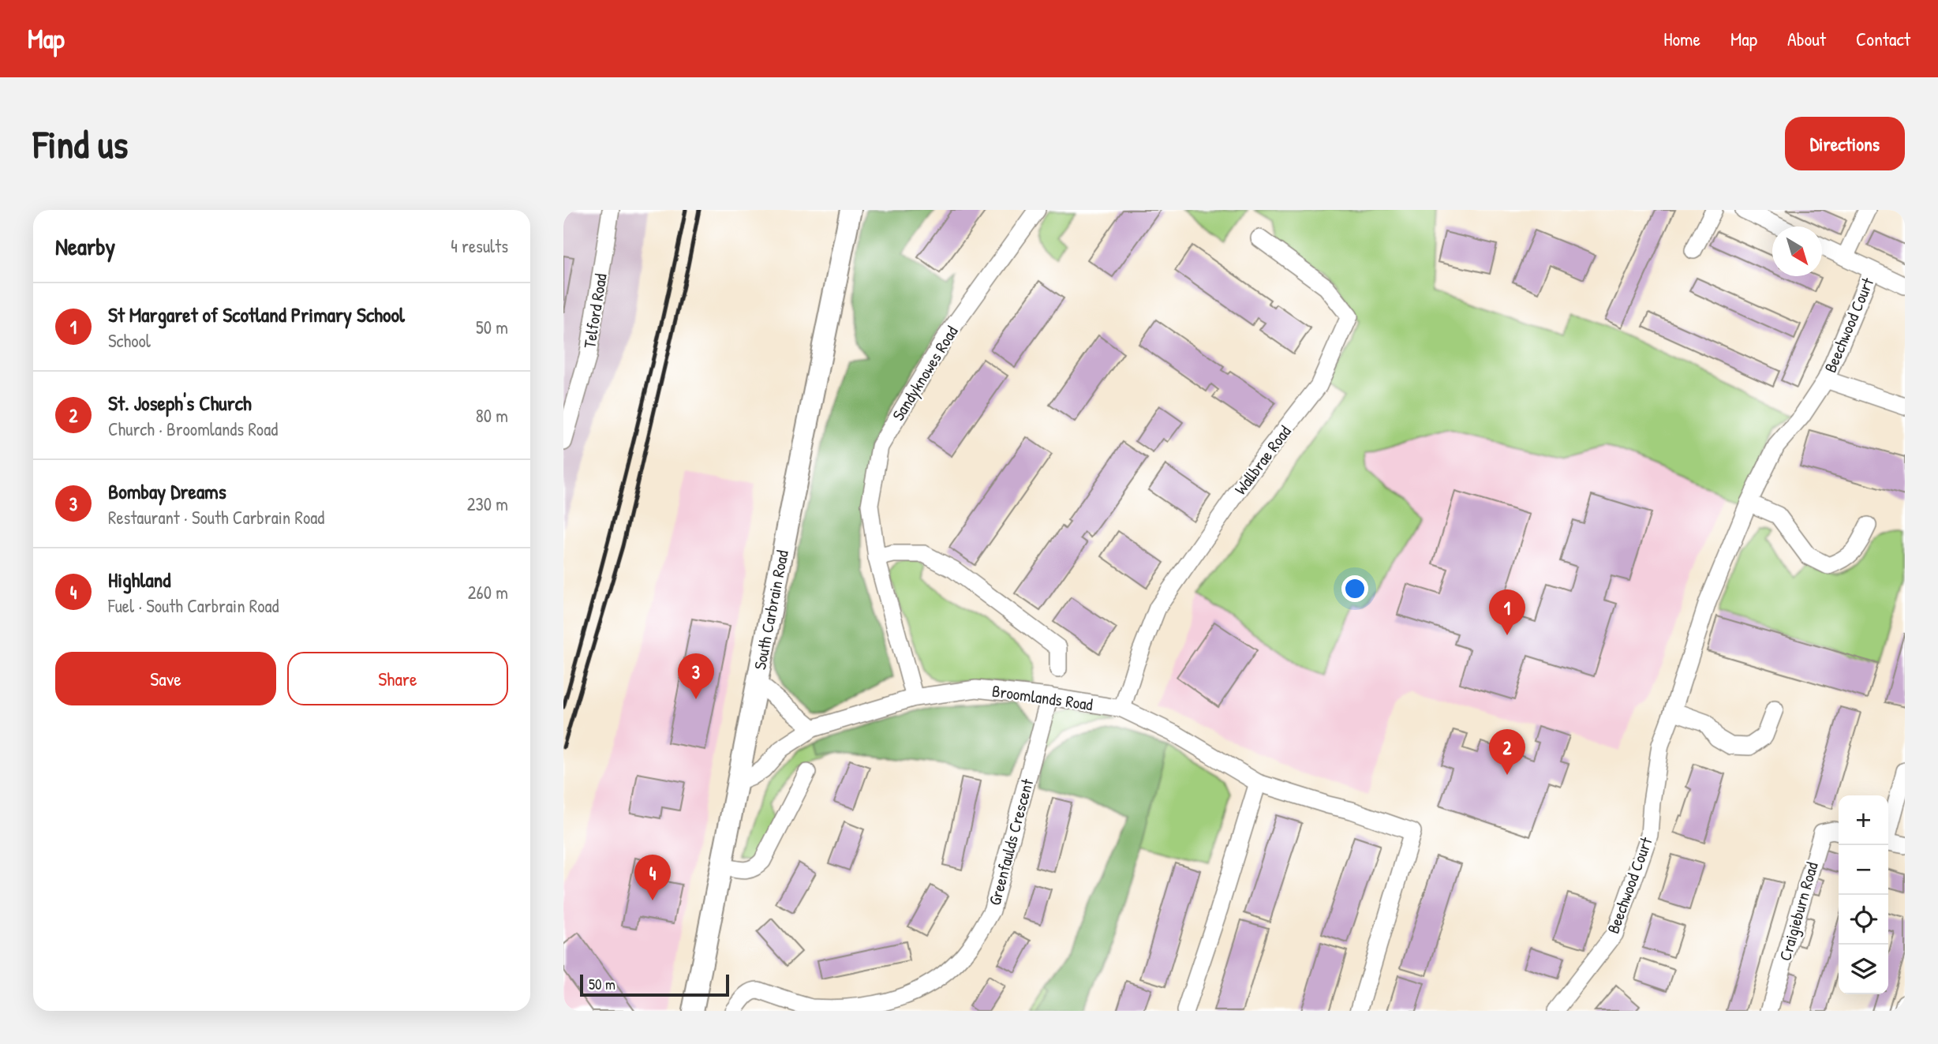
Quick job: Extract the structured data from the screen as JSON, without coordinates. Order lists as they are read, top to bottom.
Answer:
{
  "streets": {
    "street": [
      "Telford Road",
      "Beechwood Court",
      "Sandyknowes Road",
      "Wallbrae Road",
      "South Carbrain Road",
      "Broomlands Road",
      "Greenfaulds Crescent",
      "Craigieburn Road"
    ]
  },
  "crossings": [
    ["Sandyknowes Road", "Broomlands Road"],
    ["Wallbrae Road", "Broomlands Road"],
    ["South Carbrain Road", "Broomlands Road"],
    ["Broomlands Road", "Greenfaulds Crescent"]
  ],
  "scale_bar": "50 m",
  "north": "bottom right",
  "page": {
    "header": "Map",
    "nav": [
      "Home",
      "Map",
      "About",
      "Contact"
    ],
    "buttons": [
      "Directions",
      ["Save", "Share"]
    ],
    "title": "Find us",
    "heading": ["Nearby", "4 results"],
    "list": [
      {
        "mark": "1",
        "name": "St Margaret of Scotland Primary School",
        "note": "School",
        "value": "50 m"
      },
      {
        "mark": "2",
        "name": "St. Joseph's Church",
        "note": "Church · Broomlands Road",
        "value": "80 m"
      },
      {
        "mark": "3",
        "name": "Bombay Dreams",
        "note": "Restaurant · South Carbrain Road",
        "value": "230 m"
      },
      {
        "mark": "4",
        "name": "Highland",
        "note": "Fuel · South Carbrain Road",
        "value": "260 m"
      }
    ],
    "pins": [
      "1",
      "3",
      "2",
      "4"
    ],
    "map_buttons": ["+", "−"],
    "scale": "50 m"
  }
}
